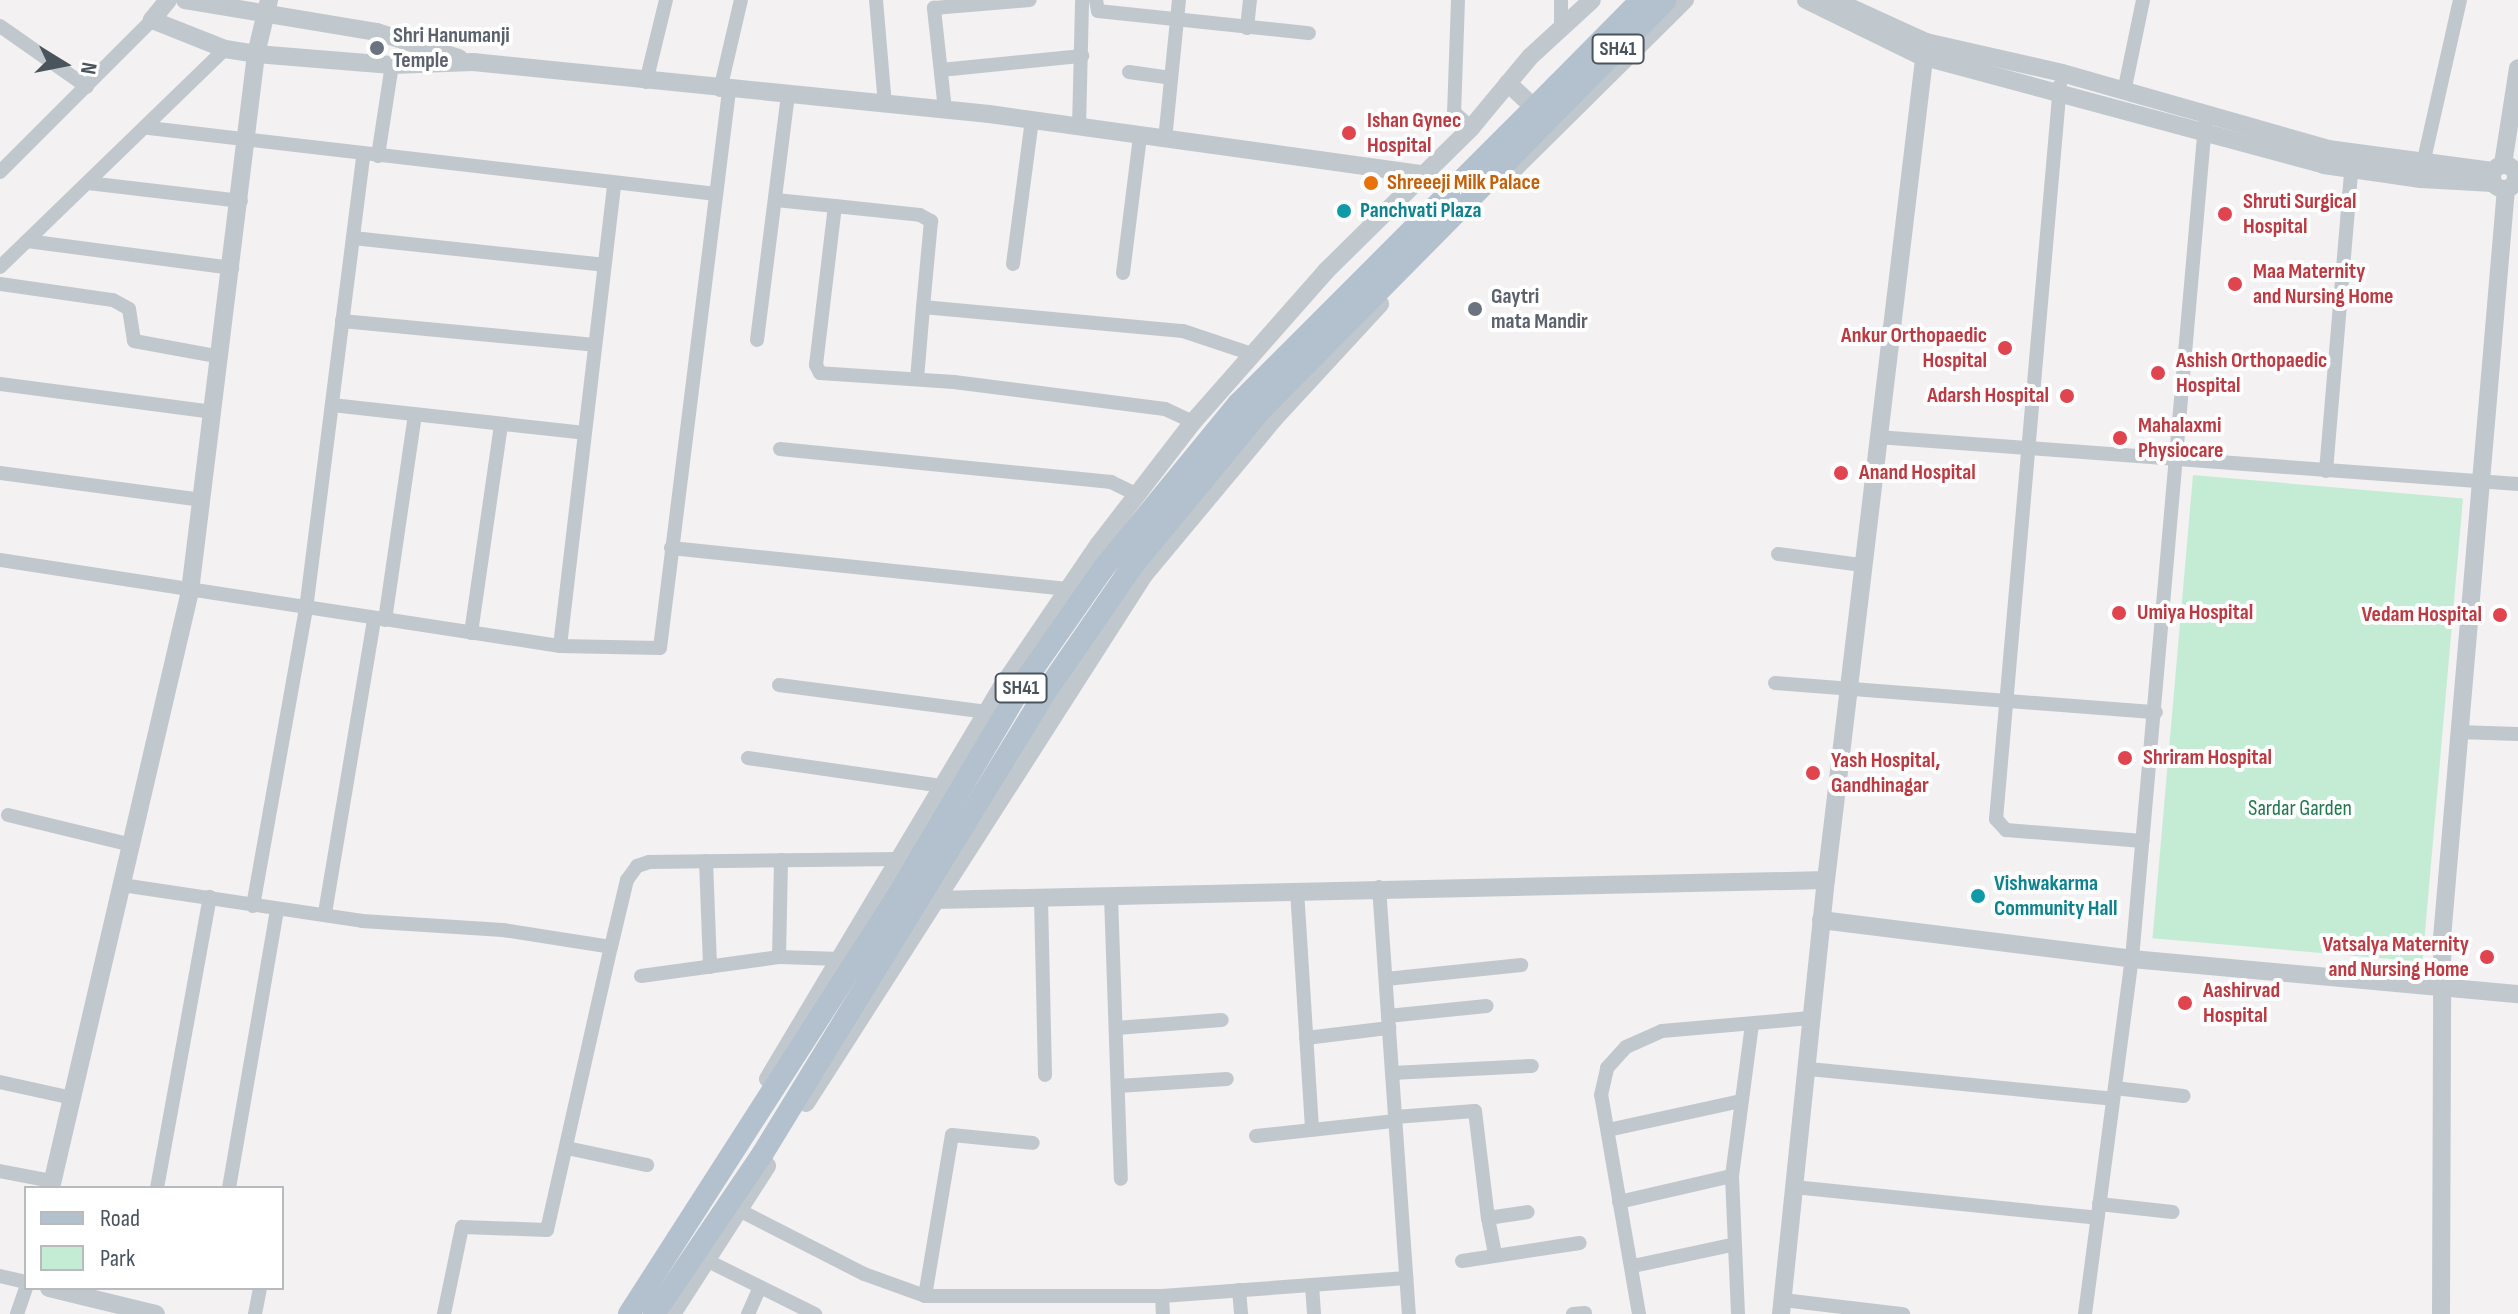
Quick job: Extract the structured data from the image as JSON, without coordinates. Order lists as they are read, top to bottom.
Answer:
{
  "streets": {
    "main road": ["SH41"]
  },
  "parks": ["Sardar Garden"],
  "places": [
    "Shri Hanumanji Temple",
    "Ishan Gynec Hospital",
    "Shreeeji Milk Palace",
    "Panchvati Plaza",
    "Shruti Surgical Hospital",
    "Maa Maternity and Nursing Home",
    "Gaytri mata Mandir",
    "Ankur Orthopaedic Hospital",
    "Ashish Orthopaedic Hospital",
    "Adarsh Hospital",
    "Mahalaxmi Physiocare",
    "Anand Hospital",
    "Umiya Hospital",
    "Vedam Hospital",
    "Shriram Hospital",
    "Yash Hospital, Gandhinagar",
    "Vishwakarma Community Hall",
    "Vatsalya Maternity and Nursing Home",
    "Aashirvad Hospital"
  ],
  "legend": ["Road", "Park"],
  "north": "right"
}
